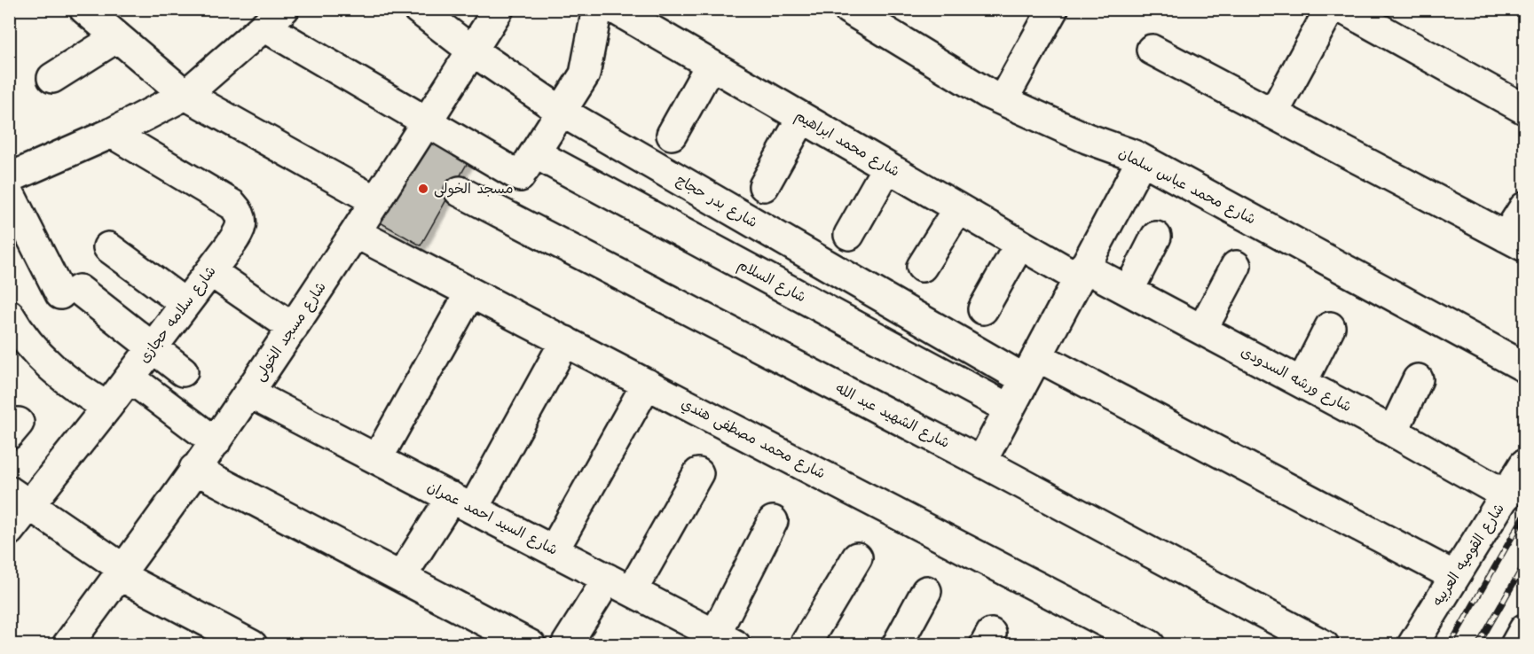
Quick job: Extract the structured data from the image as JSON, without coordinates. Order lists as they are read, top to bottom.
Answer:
{
  "streets": {
    "street": [
      "شارع محمد ابراهيم",
      "شارع محمد عباس سلمان",
      "شارع بدر حجاج",
      "شارع السلام",
      "شارع سلامه حجازى",
      "شارع مسجد الخولى",
      "شارع ورشه السدودى",
      "شارع الشهيد عبد الله",
      "شارع محمد مصطفى هندي",
      "شارع السيد احمد عمران",
      "شارع القوميه العربيه"
    ]
  },
  "crossings": [
    ["شارع محمد ابراهيم", "شارع ورشه السدودى"],
    ["شارع بدر حجاج", "شارع مسجد الخولى"],
    ["شارع بدر حجاج", "شارع القوميه العربيه"],
    ["شارع السلام", "شارع مسجد الخولى"],
    ["شارع مسجد الخولى", "شارع محمد مصطفى هندي"],
    ["شارع مسجد الخولى", "شارع السيد احمد عمران"],
    ["شارع ورشه السدودى", "شارع القوميه العربيه"]
  ],
  "places": ["مسجد الخولى"]
}
